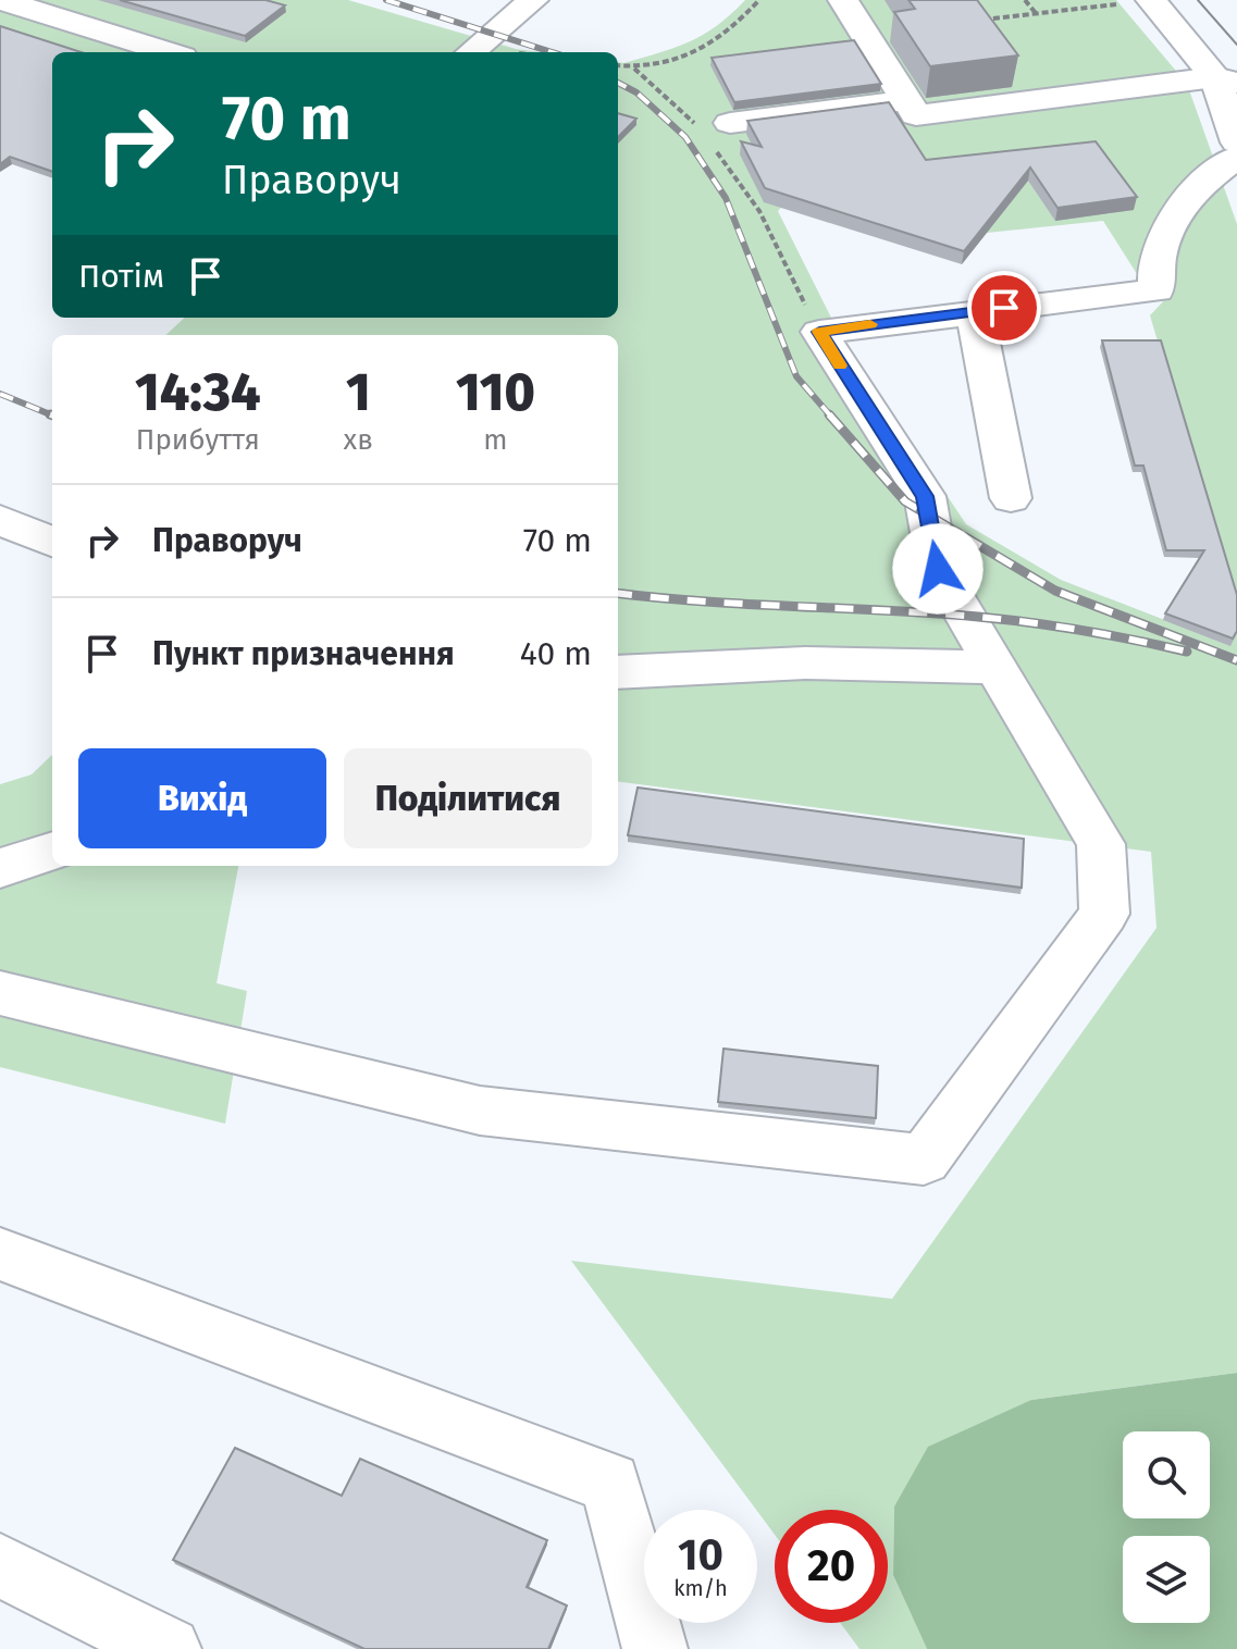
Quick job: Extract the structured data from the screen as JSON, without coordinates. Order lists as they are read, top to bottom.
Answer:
{
  "page": {
    "turn": ["70 m", "Праворуч"],
    "then": "Потім",
    "eta": [
      "14:34",
      "Прибуття",
      "1",
      "хв",
      "110",
      "m"
    ],
    "list": [
      {
        "name": "Праворуч",
        "value": "70 m"
      },
      {
        "name": "Пункт призначення",
        "value": "40 m"
      }
    ],
    "buttons": ["Вихід", "Поділитися"],
    "speed": "10 km/h",
    "limit": "20"
  }
}
